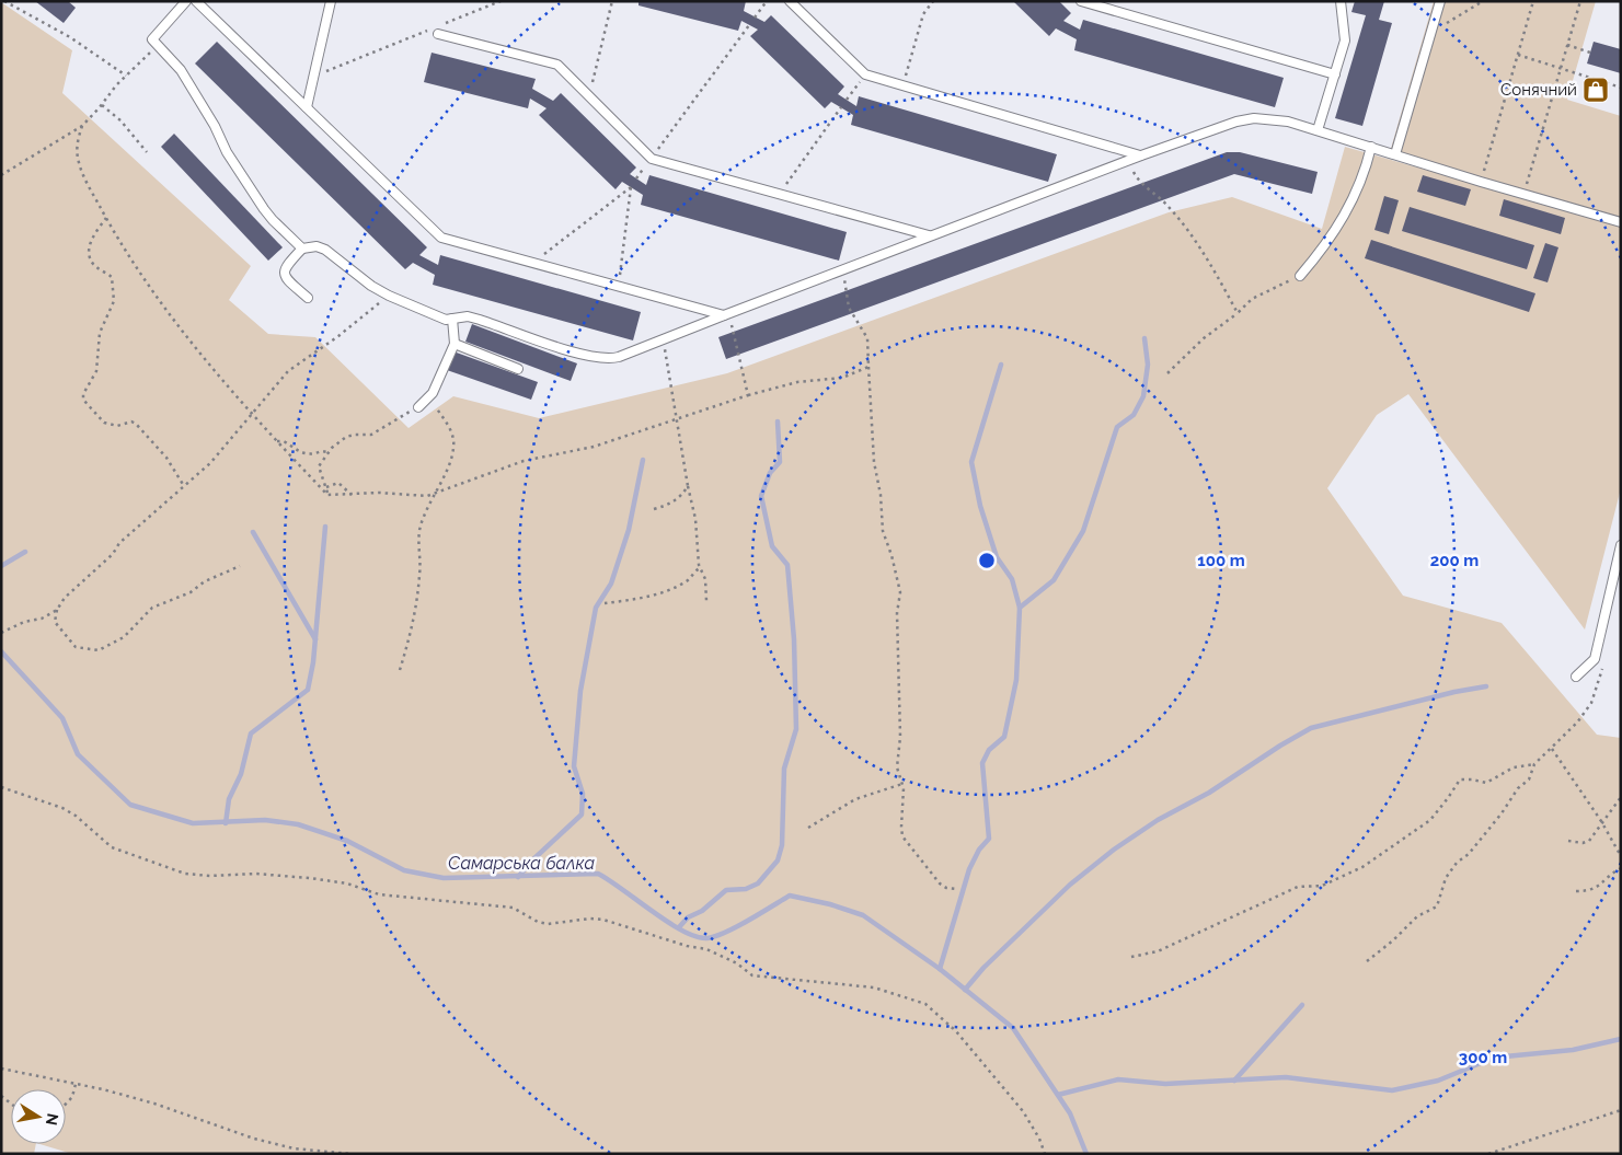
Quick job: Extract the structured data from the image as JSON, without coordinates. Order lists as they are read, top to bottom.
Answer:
{
  "water": ["Самарська балка"],
  "places": {
    "shop": ["Сонячний"]
  },
  "north": "right",
  "rings": ["100 m", "200 m", "300 m"]
}
